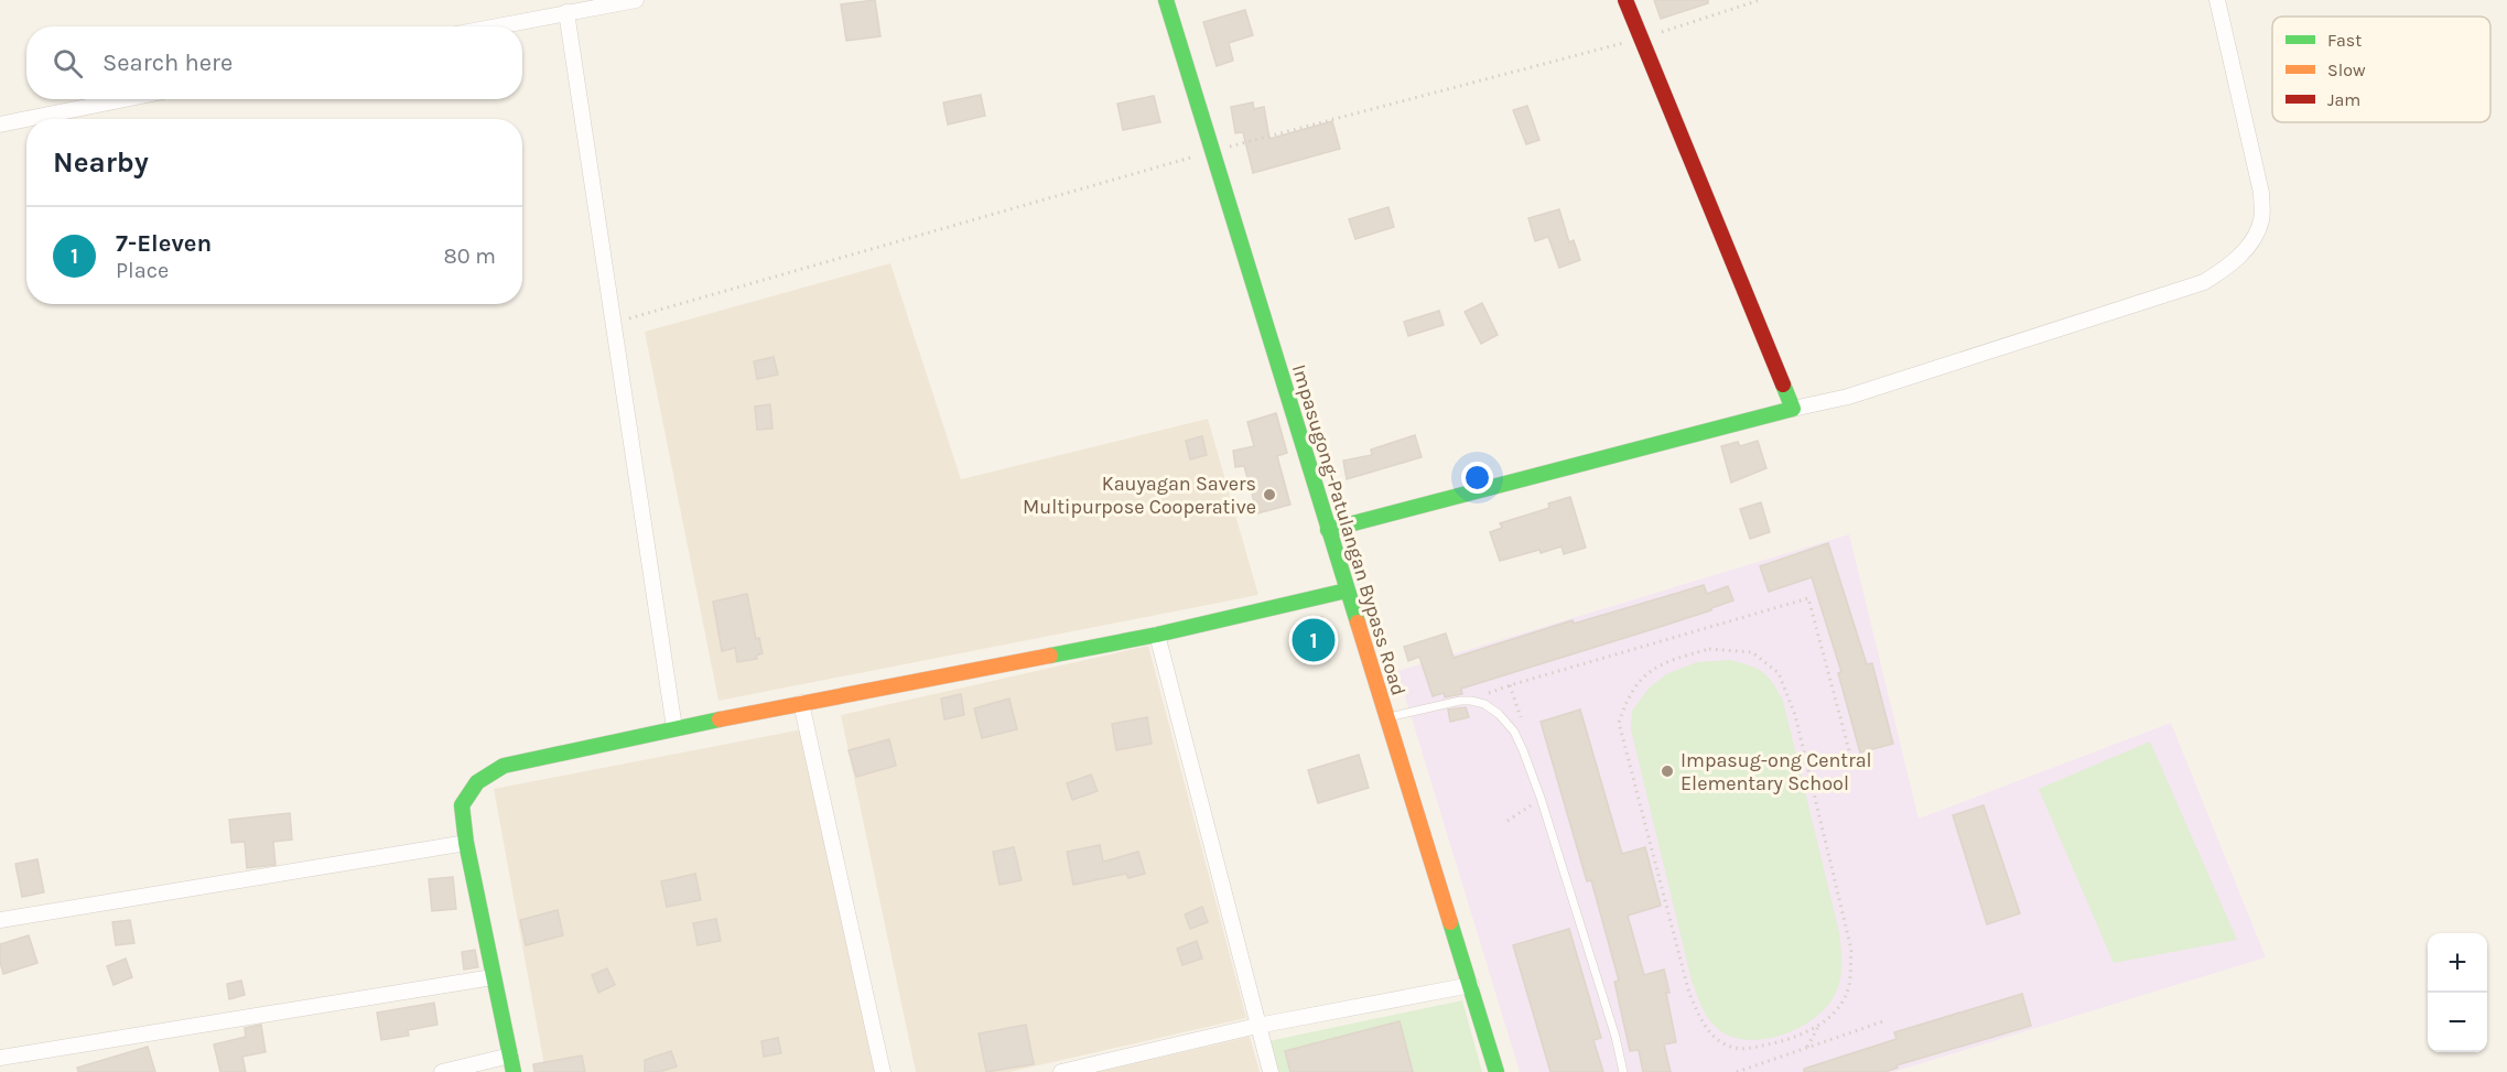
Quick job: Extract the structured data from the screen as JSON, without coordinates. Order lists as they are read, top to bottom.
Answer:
{
  "streets": {
    "street": ["Impasugong-Patulangan Bypass Road"]
  },
  "places": ["Kauyagan Savers Multipurpose Cooperative", "Impasug-ong Central Elementary School"],
  "legend": ["Fast", "Slow", "Jam"],
  "page": {
    "search": "Search here",
    "heading": "Nearby",
    "list": [
      {
        "mark": "1",
        "name": "7-Eleven",
        "note": "Place",
        "value": "80 m"
      }
    ],
    "pins": "1",
    "map_buttons": ["+", "−"]
  }
}
